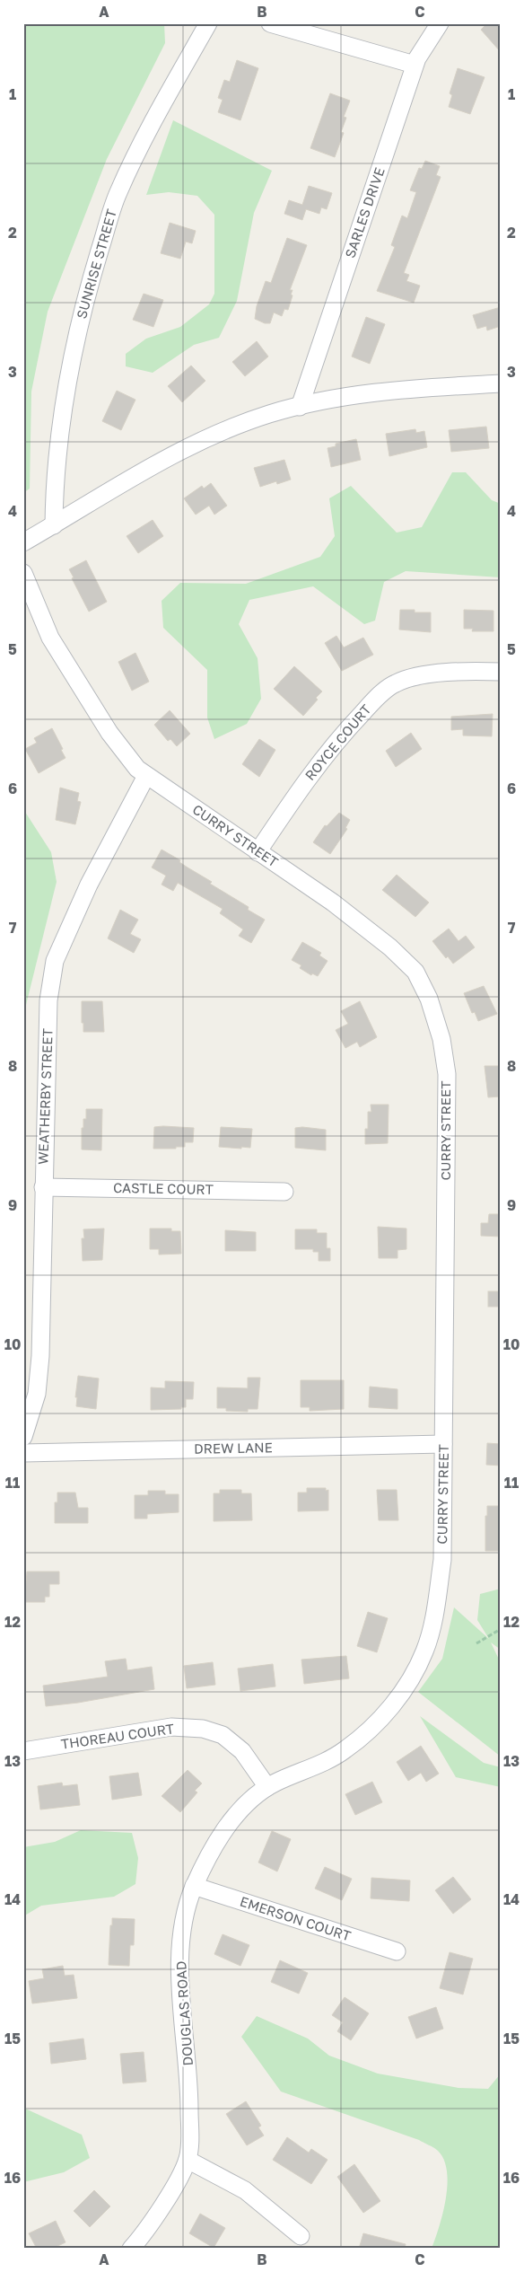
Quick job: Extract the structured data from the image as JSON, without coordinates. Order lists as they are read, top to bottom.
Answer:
{
  "streets": {
    "street": [
      "SARLES DRIVE",
      "SUNRISE STREET",
      "ROYCE COURT",
      "CURRY STREET",
      "WEATHERBY STREET",
      "CASTLE COURT",
      "DREW LANE",
      "THOREAU COURT",
      "EMERSON COURT",
      "DOUGLAS ROAD"
    ]
  },
  "crossings": [
    ["ROYCE COURT", "CURRY STREET"],
    ["CURRY STREET", "WEATHERBY STREET"],
    ["CURRY STREET", "DREW LANE"],
    ["CURRY STREET", "THOREAU COURT"],
    ["CURRY STREET", "DOUGLAS ROAD"],
    ["WEATHERBY STREET", "CASTLE COURT"],
    ["THOREAU COURT", "DOUGLAS ROAD"],
    ["EMERSON COURT", "DOUGLAS ROAD"]
  ],
  "grid": {
    "columns": ["A", "B", "C"],
    "rows": [
      "1",
      "2",
      "3",
      "4",
      "5",
      "6",
      "7",
      "8",
      "9",
      "10",
      "11",
      "12",
      "13",
      "14",
      "15",
      "16"
    ]
  }
}
